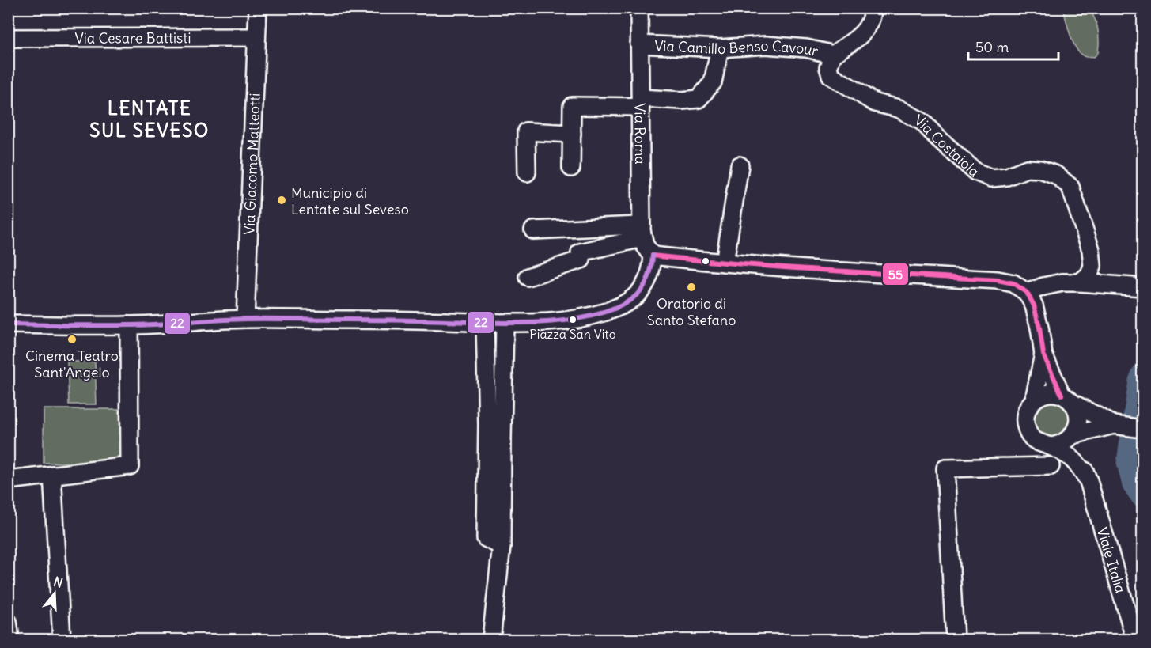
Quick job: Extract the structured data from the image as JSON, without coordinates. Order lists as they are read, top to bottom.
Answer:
{
  "streets": {
    "street": [
      "Via Cesare Battisti",
      "Via Camillo Benso Cavour",
      "Via Roma",
      "Via Costaiola",
      "Via Giacomo Matteotti",
      "Viale Italia"
    ]
  },
  "crossings": [
    ["Via Cesare Battisti", "Via Giacomo Matteotti"],
    ["Via Camillo Benso Cavour", "Via Roma"],
    ["Via Camillo Benso Cavour", "Via Costaiola"]
  ],
  "districts": ["LENTATE SUL SEVESO"],
  "places": [
    "Municipio di Lentate sul Seveso",
    "Oratorio di Santo Stefano",
    "Piazza San Vito",
    "Cinema Teatro Sant'Angelo"
  ],
  "lines": ["transit line 55", "transit line 22"],
  "scale_bar": "50 m",
  "north": "top"
}
